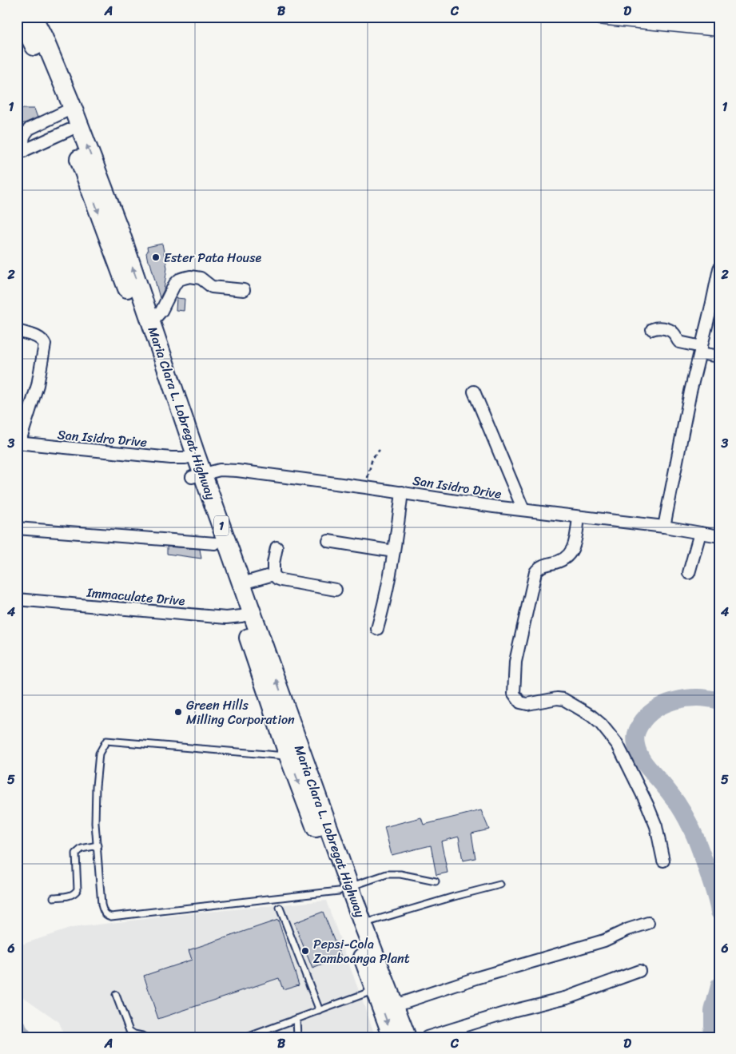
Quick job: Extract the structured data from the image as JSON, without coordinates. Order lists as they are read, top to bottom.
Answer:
{
  "streets": {
    "highway": ["Maria Clara L. Lobregat Highway", "1"],
    "street": ["San Isidro Drive", "Immaculate Drive"]
  },
  "crossings": [
    ["Maria Clara L. Lobregat Highway", "San Isidro Drive"],
    ["Maria Clara L. Lobregat Highway", "Immaculate Drive"]
  ],
  "places": ["Ester Pata House", "Green Hills Milling Corporation", "Pepsi-Cola Zamboanga Plant"],
  "grid": {
    "columns": [
      "A",
      "B",
      "C",
      "D"
    ],
    "rows": [
      "1",
      "2",
      "3",
      "4",
      "5",
      "6"
    ]
  }
}
